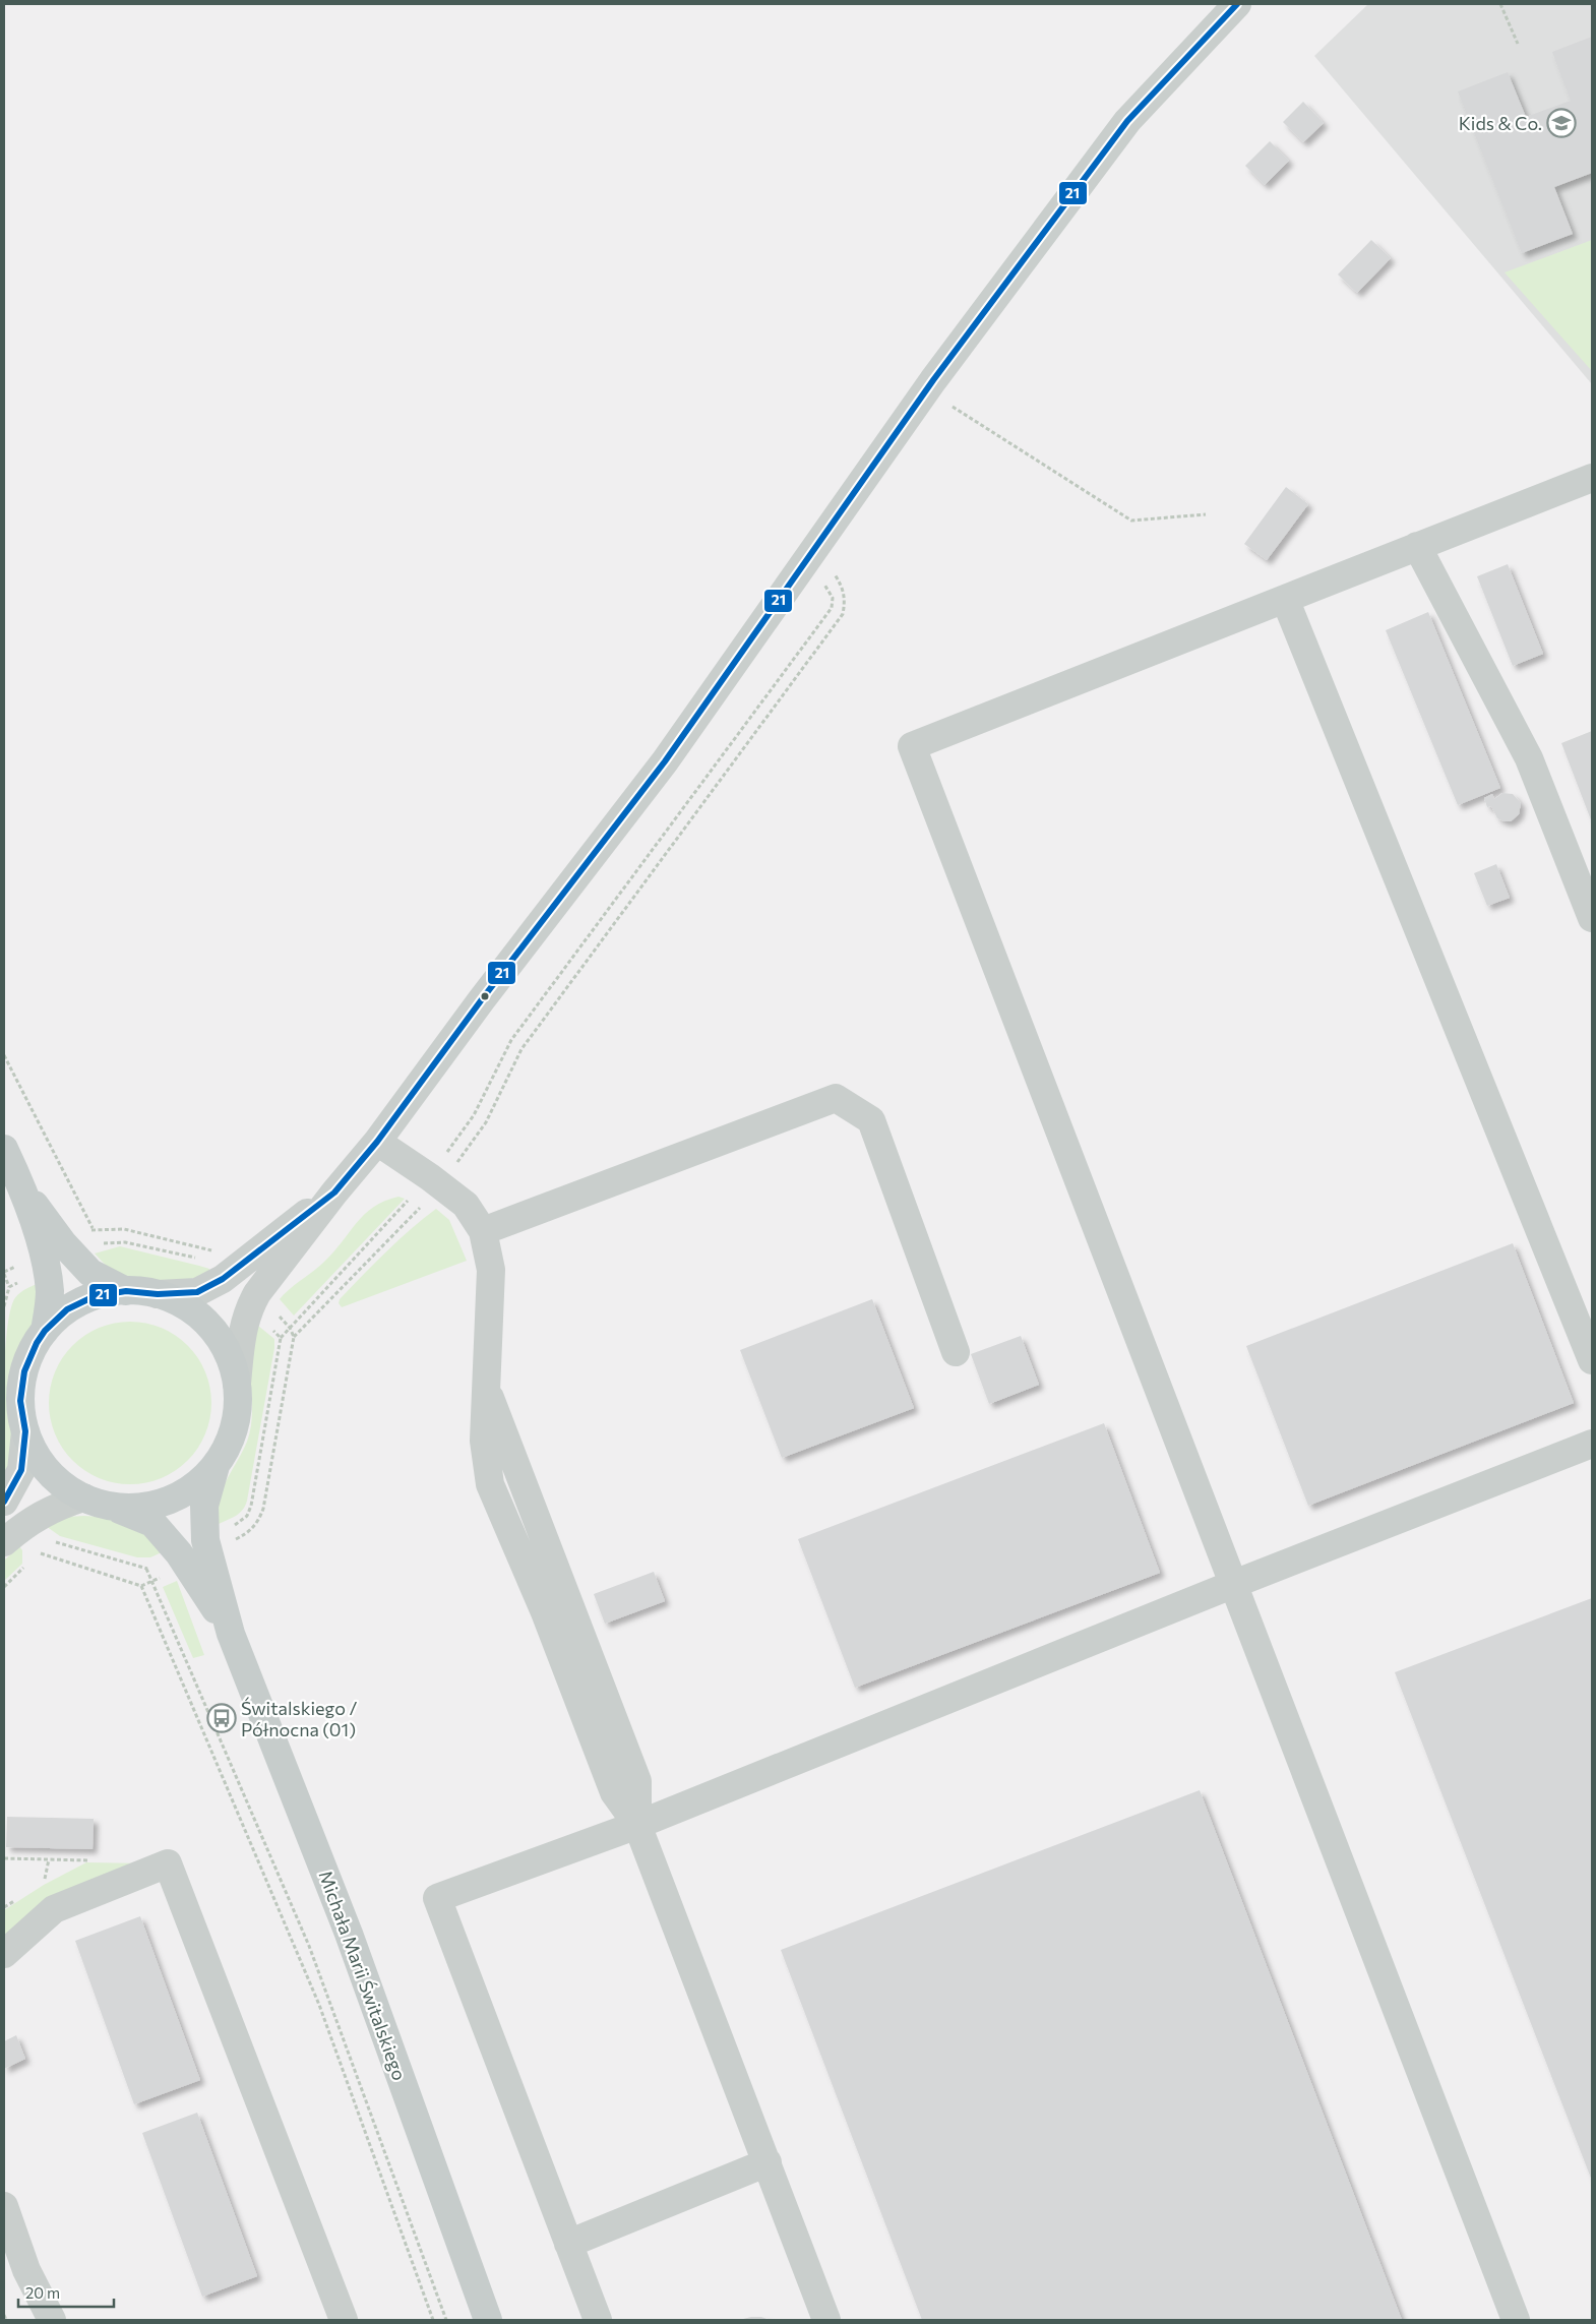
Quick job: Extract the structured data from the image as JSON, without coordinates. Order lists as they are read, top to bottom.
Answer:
{
  "streets": {
    "main road": ["Michała Marii Świtalskiego"]
  },
  "places": {
    "school or university": ["Kids & Co."],
    "bus stop": ["Świtalskiego / Północna (01)"]
  },
  "lines": ["transit line 21"],
  "scale_bar": "20 m"
}
